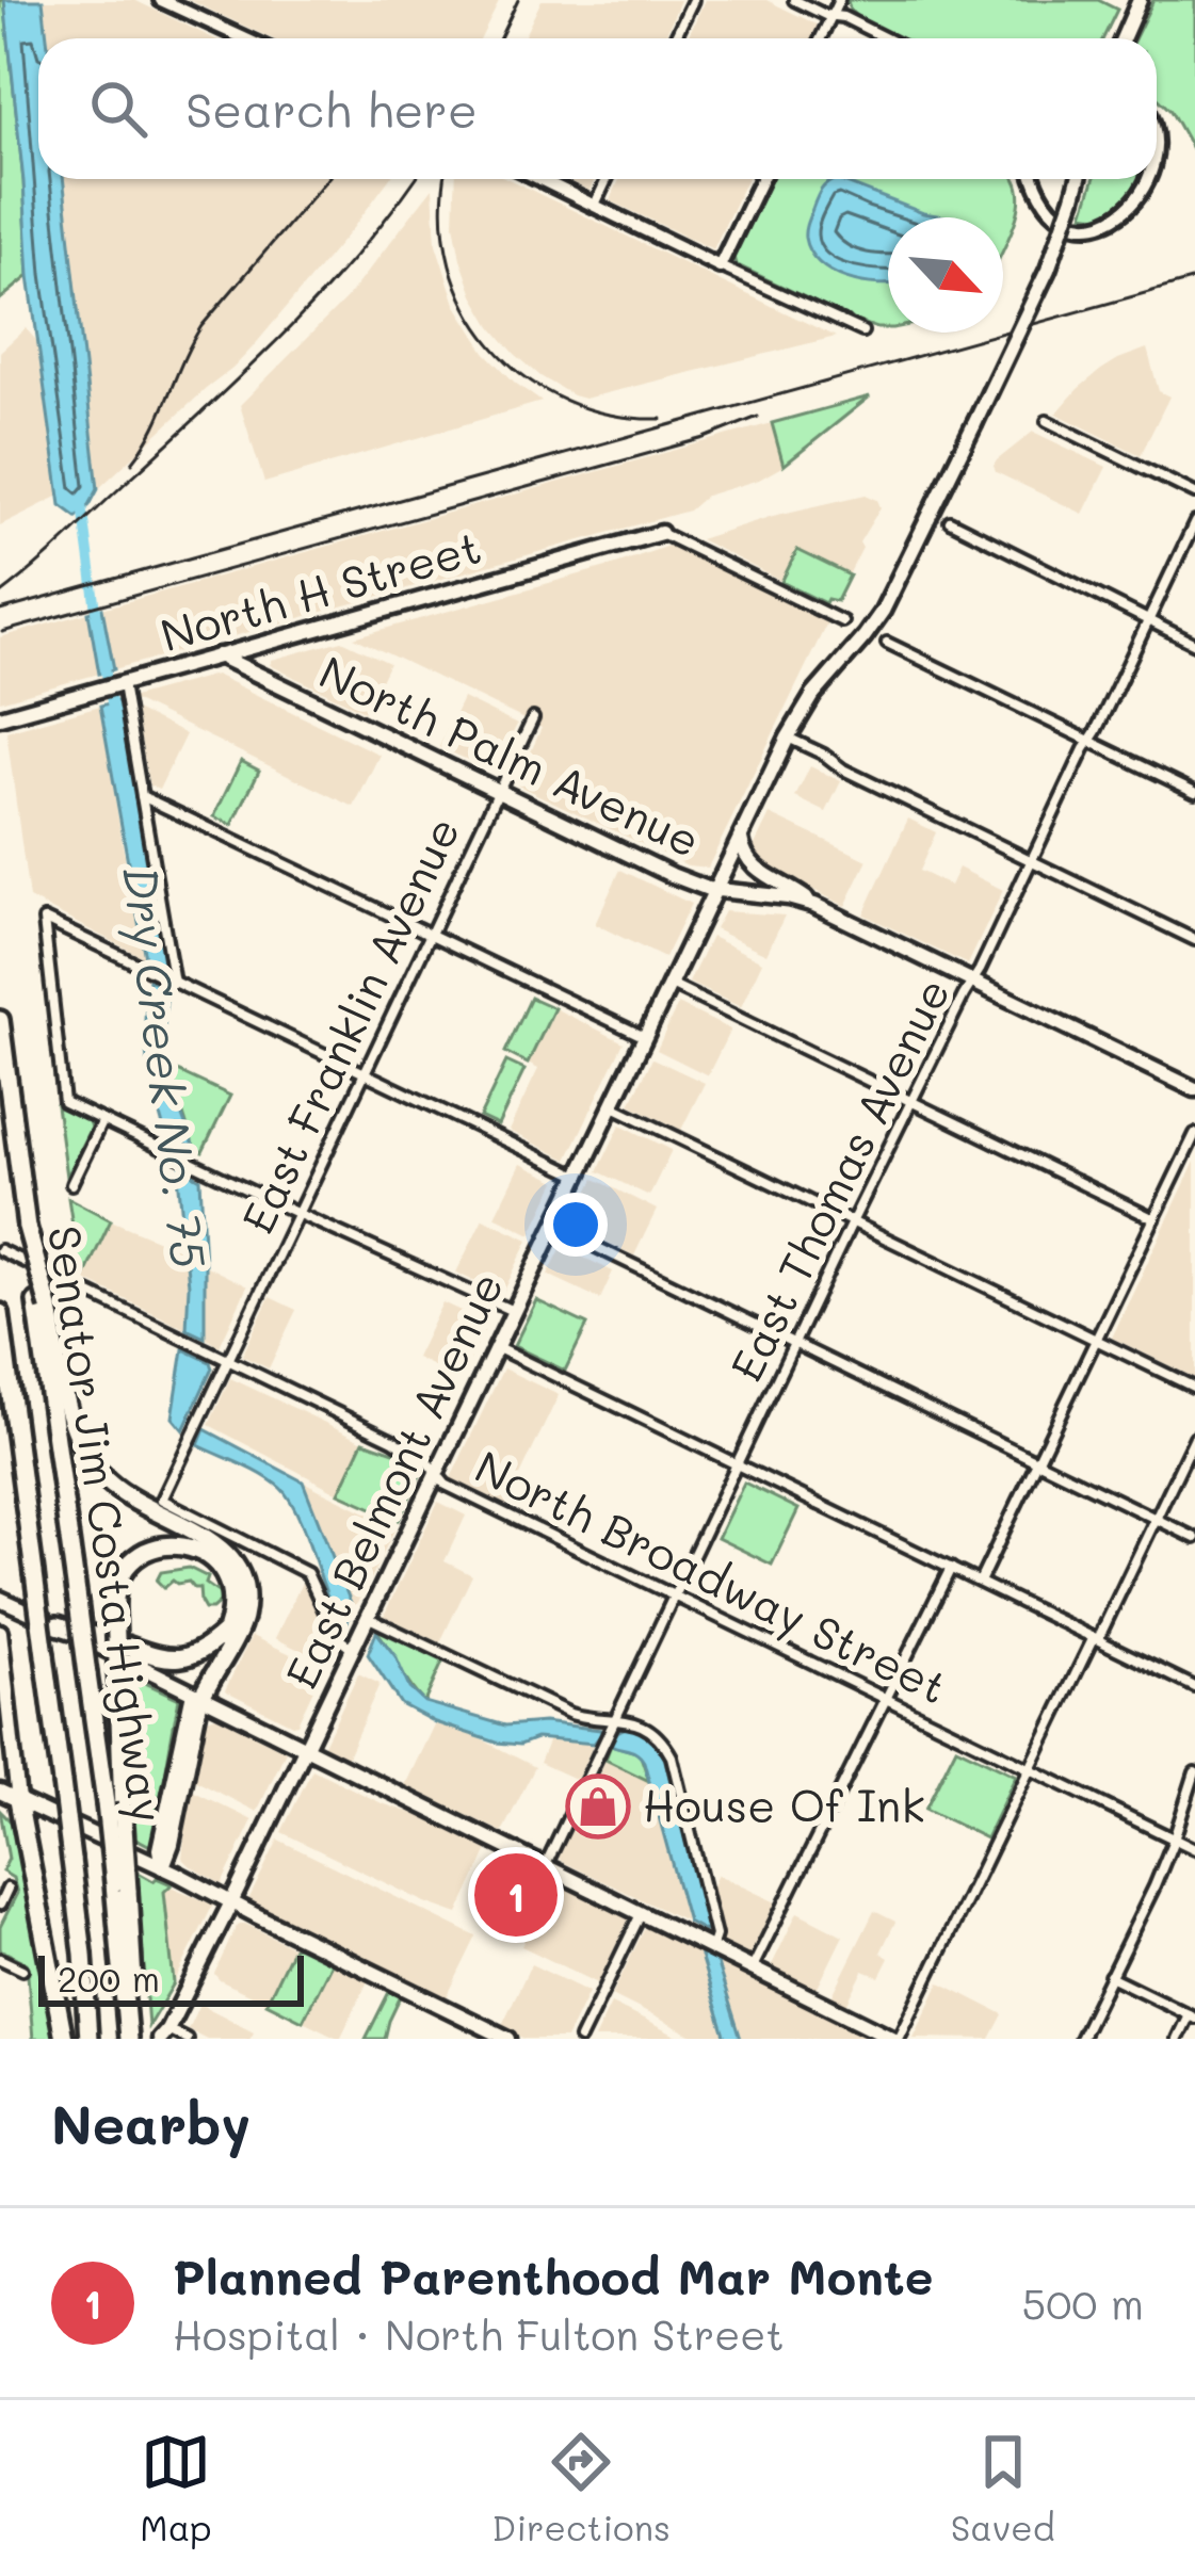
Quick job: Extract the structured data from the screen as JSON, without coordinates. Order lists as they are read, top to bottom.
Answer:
{
  "streets": {
    "highway": ["Senator Jim Costa Highway"],
    "main road": ["North H Street", "North Palm Avenue", "East Belmont Avenue"],
    "street": ["East Franklin Avenue", "East Thomas Avenue", "North Broadway Street"]
  },
  "crossings": [
    ["North H Street", "North Palm Avenue"],
    ["North Palm Avenue", "East Franklin Avenue"],
    ["North Palm Avenue", "East Thomas Avenue"],
    ["North Palm Avenue", "East Belmont Avenue"],
    ["East Franklin Avenue", "East Belmont Avenue"],
    ["East Franklin Avenue", "North Broadway Street"],
    ["East Thomas Avenue", "North Broadway Street"],
    ["East Belmont Avenue", "North Broadway Street"]
  ],
  "water": ["Dry Creek No. 75"],
  "places": {
    "shop": ["House Of Ink"]
  },
  "scale_bar": "200 m",
  "north": "bottom right",
  "page": {
    "search": "Search here",
    "pins": "1",
    "scale": "200 m",
    "heading": "Nearby",
    "list": [
      {
        "mark": "1",
        "name": "Planned Parenthood Mar Monte",
        "note": "Hospital · North Fulton Street",
        "value": "500 m"
      }
    ],
    "nav": ["Map", "Directions", "Saved"]
  }
}
